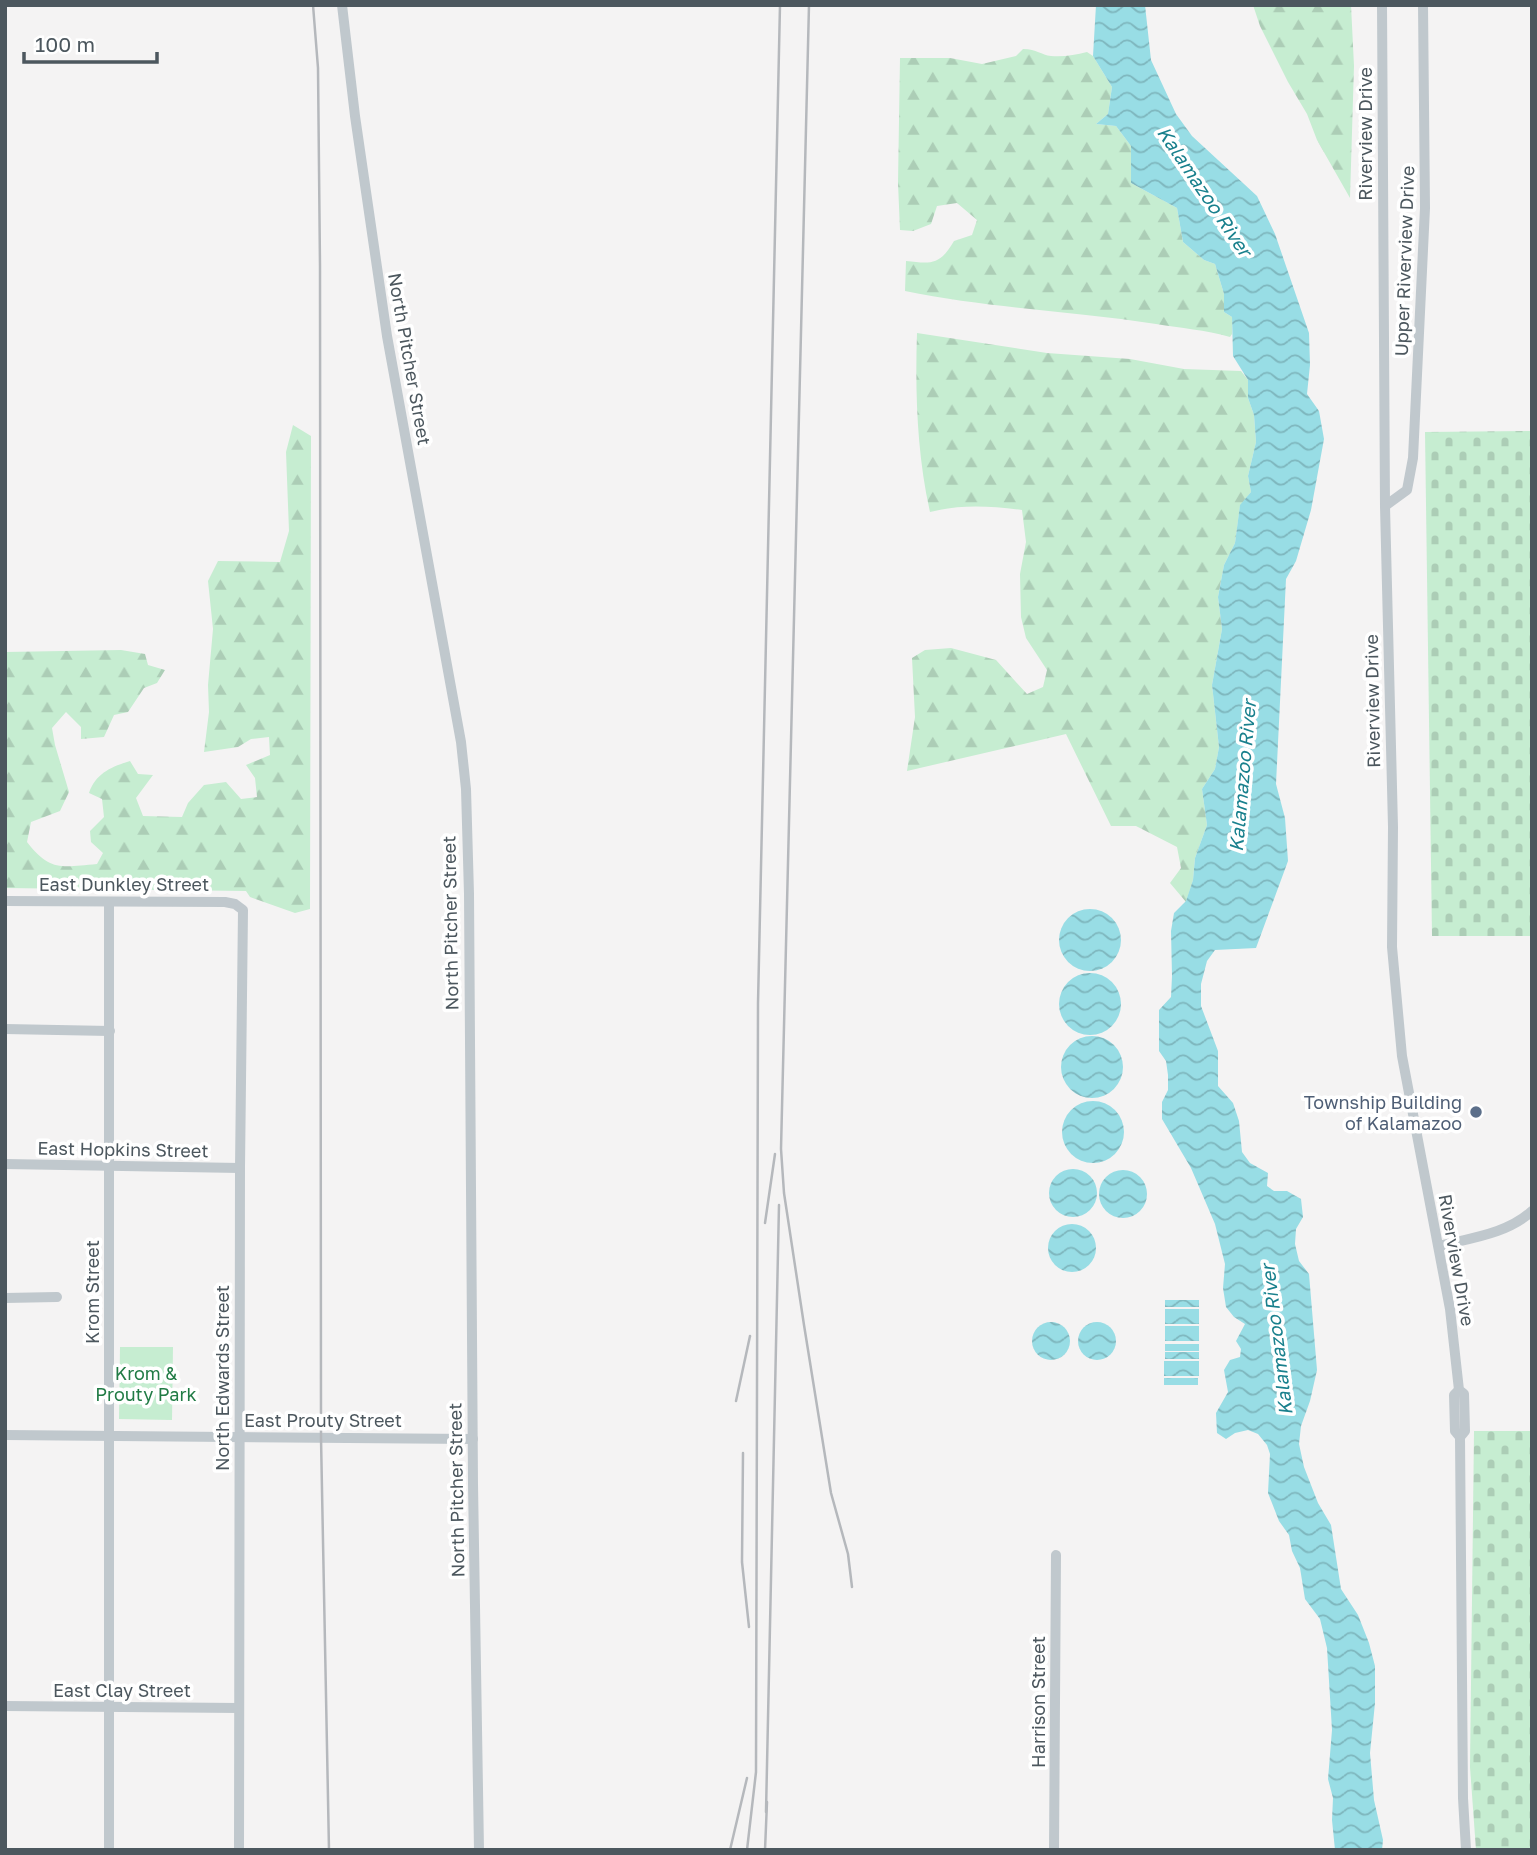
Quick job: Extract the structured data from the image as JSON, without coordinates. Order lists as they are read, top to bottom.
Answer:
{
  "streets": {
    "street": [
      "Riverview Drive",
      "Upper Riverview Drive",
      "North Pitcher Street",
      "East Dunkley Street",
      "East Hopkins Street",
      "Krom Street",
      "North Edwards Street",
      "East Prouty Street",
      "East Clay Street",
      "Harrison Street"
    ]
  },
  "crossings": [
    ["Riverview Drive", "Upper Riverview Drive"],
    ["North Pitcher Street", "East Prouty Street"],
    ["East Dunkley Street", "Krom Street"],
    ["East Dunkley Street", "North Edwards Street"],
    ["East Hopkins Street", "Krom Street"],
    ["East Hopkins Street", "North Edwards Street"],
    ["Krom Street", "East Prouty Street"],
    ["Krom Street", "East Clay Street"],
    ["North Edwards Street", "East Prouty Street"],
    ["North Edwards Street", "East Clay Street"]
  ],
  "water": ["Kalamazoo River"],
  "parks": ["Krom & Prouty Park"],
  "places": ["Township Building of Kalamazoo"],
  "scale_bar": "100 m"
}
